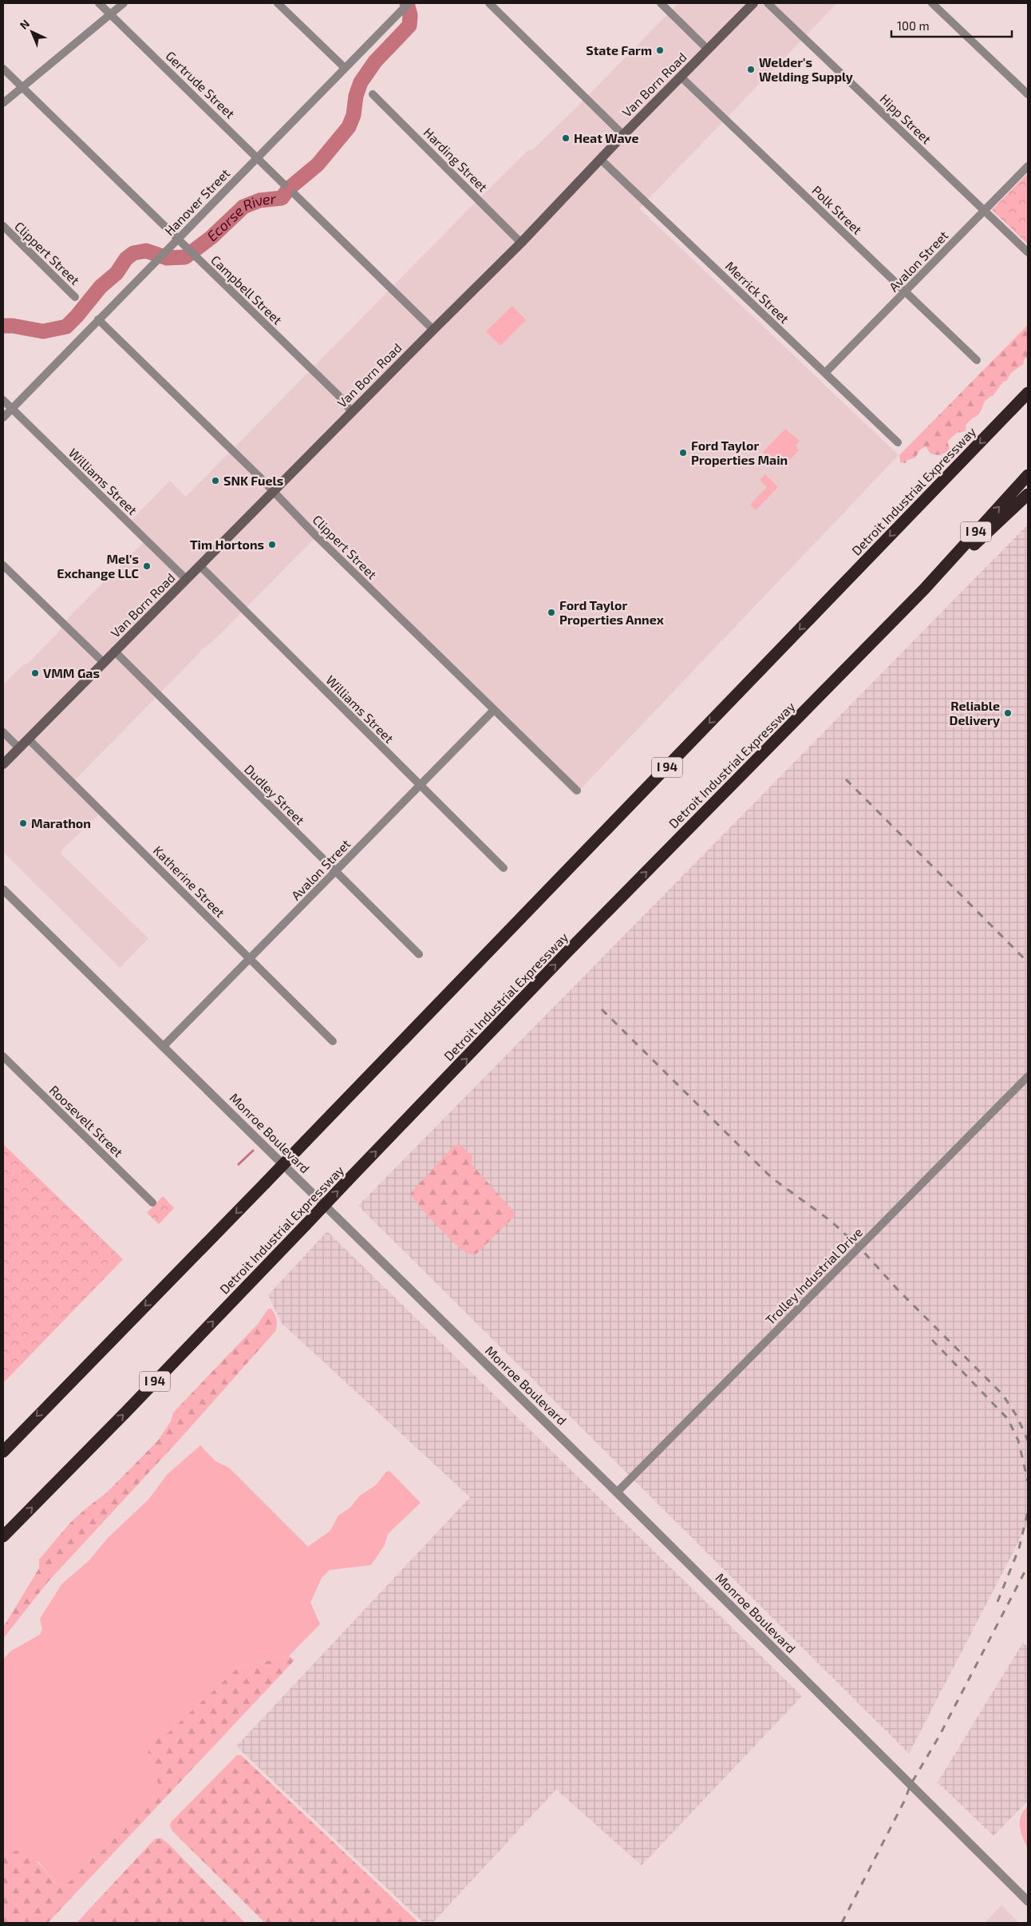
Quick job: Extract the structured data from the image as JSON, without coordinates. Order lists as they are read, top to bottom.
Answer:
{
  "streets": {
    "highway": ["Detroit Industrial Expressway", "I 94"],
    "main road": ["Van Born Road"],
    "street": [
      "Gertrude Street",
      "Hipp Street",
      "Harding Street",
      "Hanover Street",
      "Polk Street",
      "Clippert Street",
      "Avalon Street",
      "Campbell Street",
      "Merrick Street",
      "Williams Street",
      "Dudley Street",
      "Katherine Street",
      "Roosevelt Street",
      "Monroe Boulevard",
      "Trolley Industrial Drive"
    ]
  },
  "crossings": [
    ["Gertrude Street", "Hanover Street"],
    ["Van Born Road", "Harding Street"],
    ["Van Born Road", "Polk Street"],
    ["Van Born Road", "Clippert Street"],
    ["Van Born Road", "Campbell Street"],
    ["Van Born Road", "Merrick Street"],
    ["Van Born Road", "Williams Street"],
    ["Van Born Road", "Dudley Street"],
    ["Van Born Road", "Katherine Street"],
    ["Hipp Street", "Avalon Street"],
    ["Hanover Street", "Clippert Street"],
    ["Hanover Street", "Campbell Street"],
    ["Hanover Street", "Williams Street"],
    ["Polk Street", "Avalon Street"],
    ["Clippert Street", "Avalon Street"],
    ["Avalon Street", "Merrick Street"],
    ["Avalon Street", "Williams Street"],
    ["Avalon Street", "Dudley Street"],
    ["Avalon Street", "Katherine Street"],
    ["Avalon Street", "Monroe Boulevard"],
    ["Monroe Boulevard", "Trolley Industrial Drive"]
  ],
  "water": ["Ecorse River"],
  "places": [
    "State Farm",
    "Welder's Welding Supply",
    "Heat Wave",
    "Ford Taylor Properties Main",
    "SNK Fuels",
    "Tim Hortons",
    "Mel's Exchange LLC",
    "Ford Taylor Properties Annex",
    "VMM Gas",
    "Reliable Delivery",
    "Marathon"
  ],
  "scale_bar": "100 m",
  "north": "top left"
}
